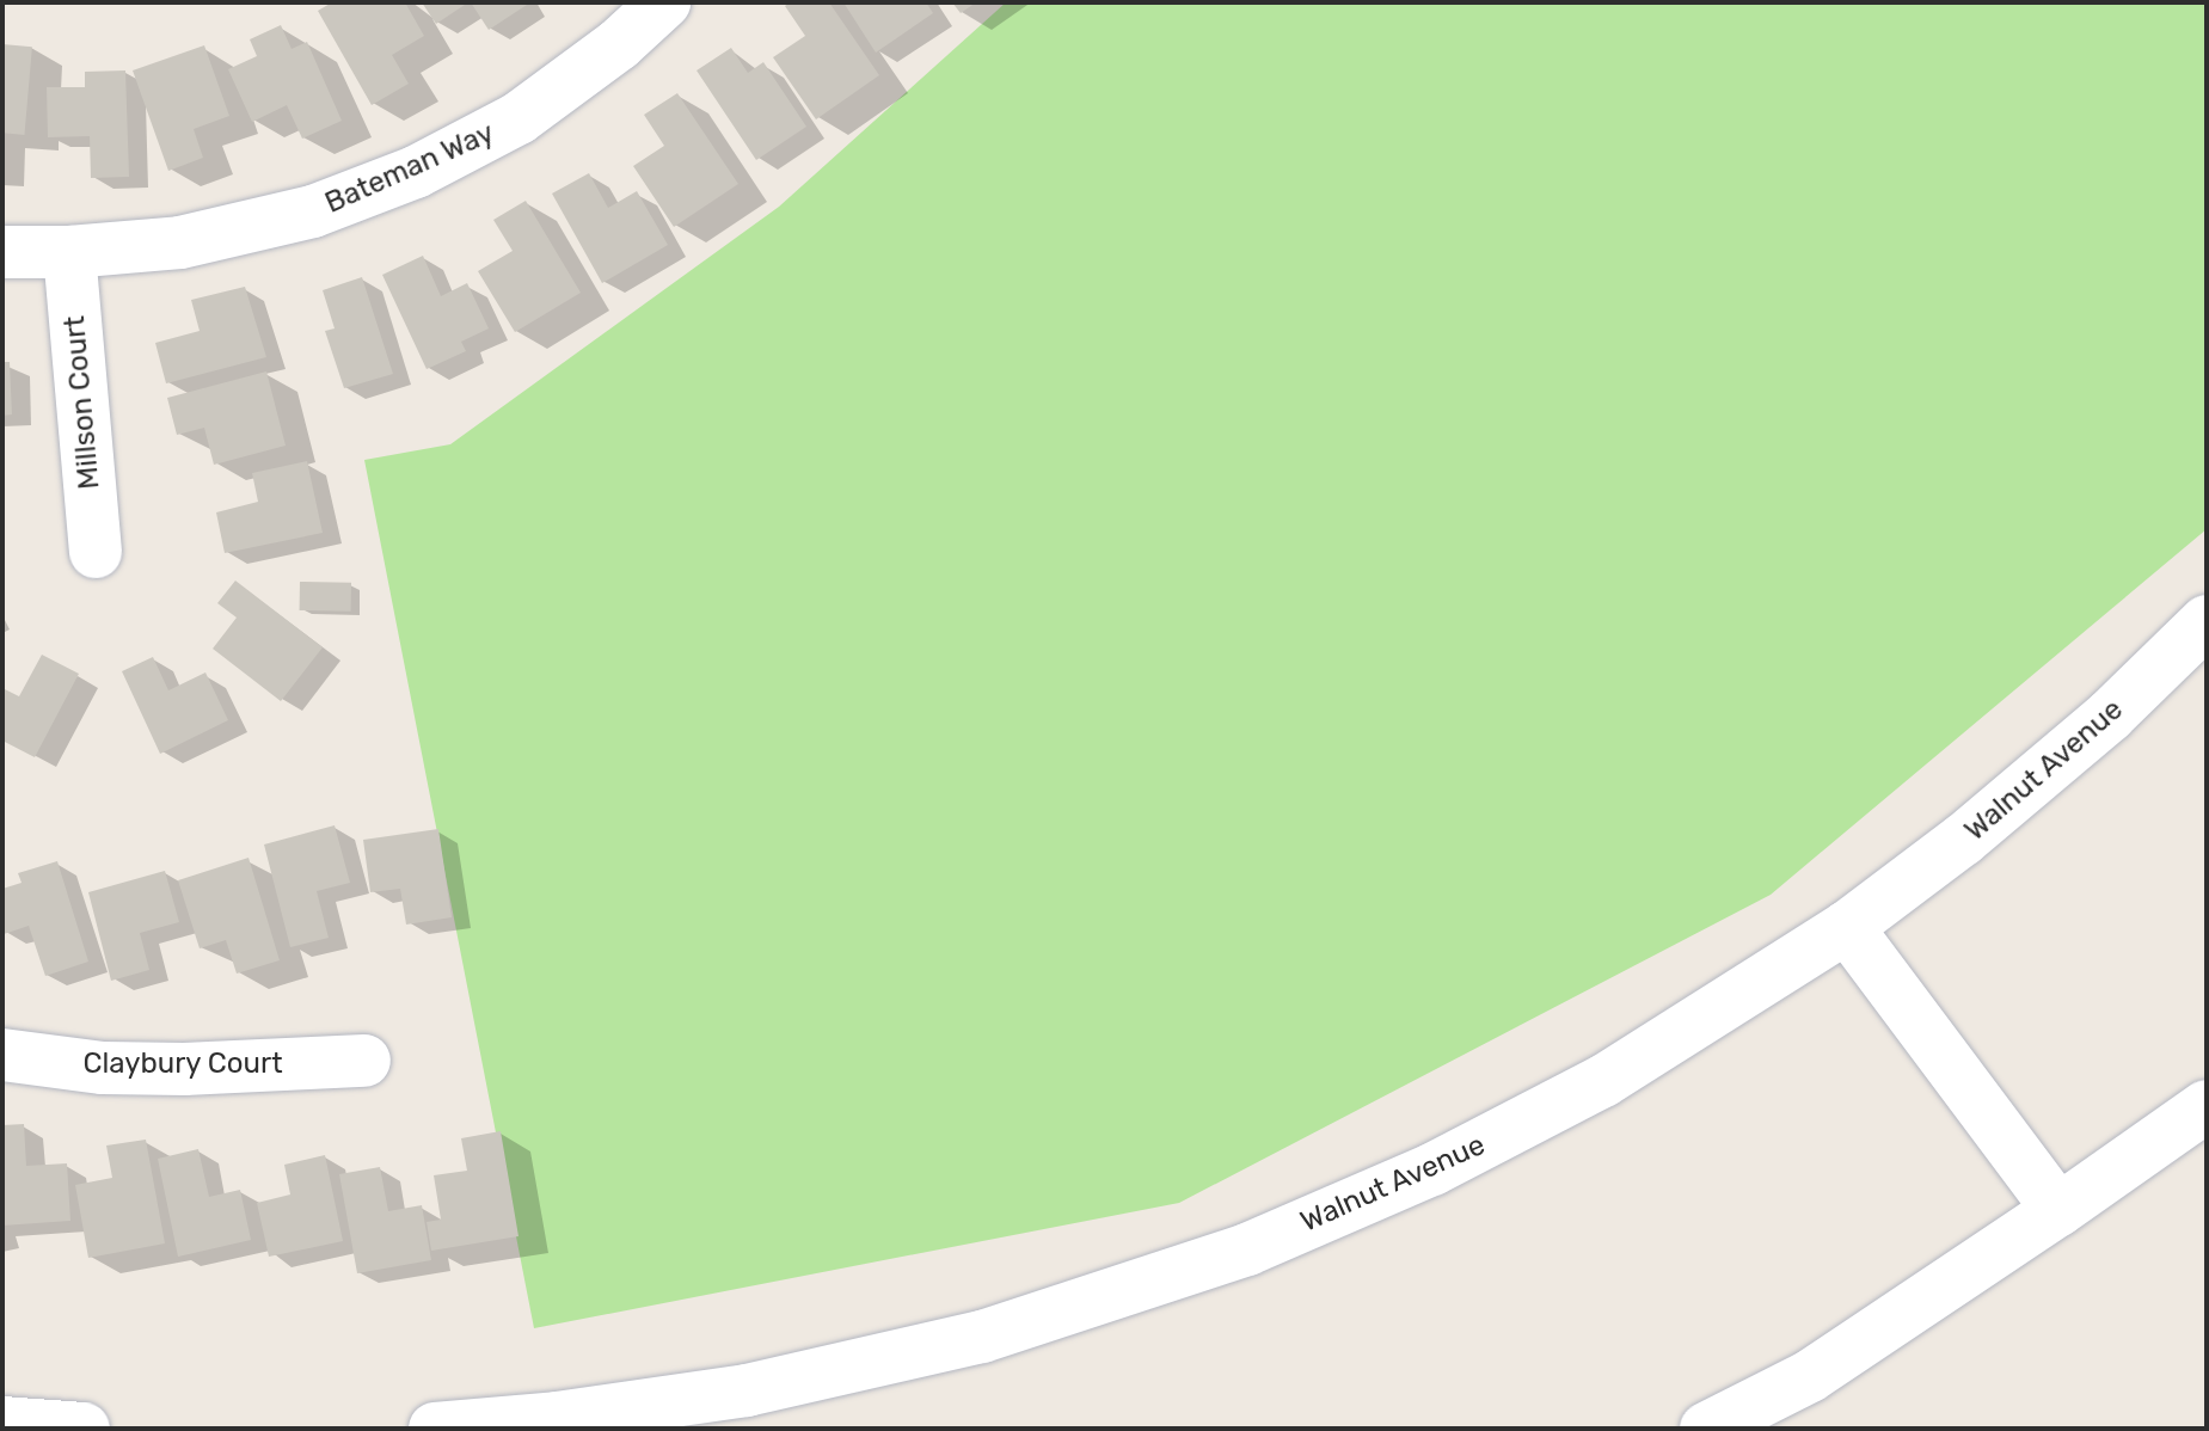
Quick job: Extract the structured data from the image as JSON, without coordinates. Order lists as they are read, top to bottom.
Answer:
{
  "streets": {
    "street": [
      "Bateman Way",
      "Millson Court",
      "Walnut Avenue",
      "Claybury Court"
    ]
  },
  "crossings": [
    ["Bateman Way", "Millson Court"]
  ]
}
